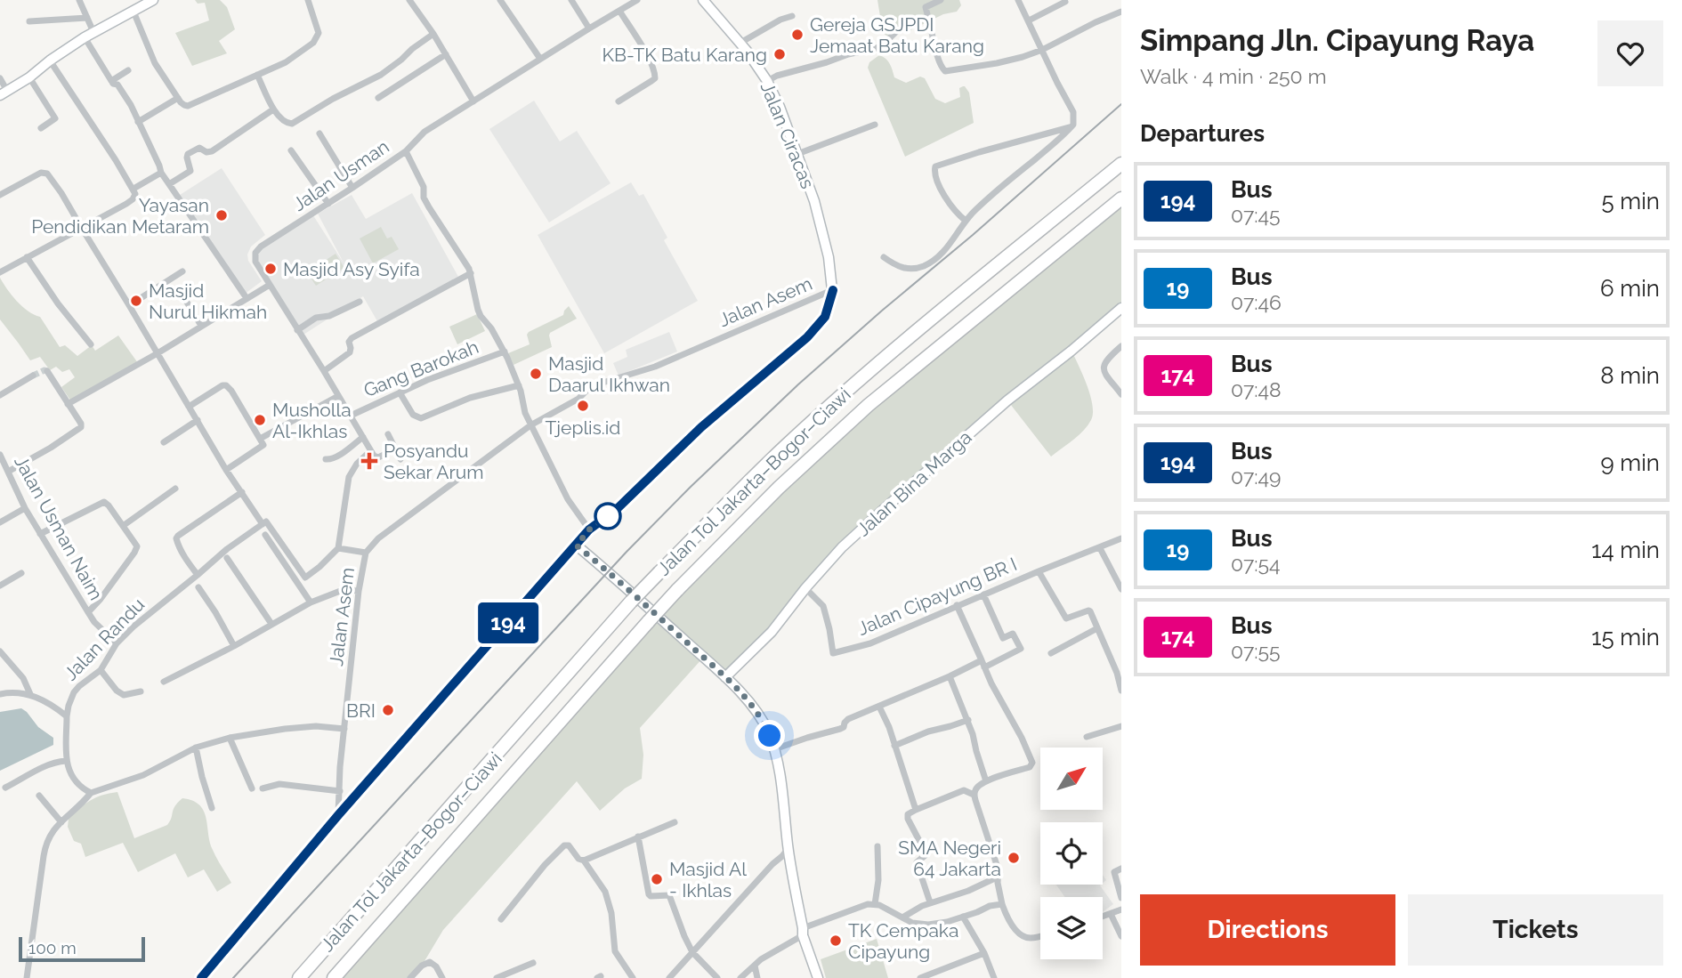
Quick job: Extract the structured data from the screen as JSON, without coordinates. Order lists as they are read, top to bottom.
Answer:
{
  "streets": {
    "highway": ["Jalan Tol Jakarta–Bogor–Ciawi"],
    "street": [
      "Jalan Ciracas",
      "Jalan Usman",
      "Jalan Asem",
      "Gang Barokah",
      "Jalan Bina Marga",
      "Jalan Usman Naim",
      "Jalan Cipayung BR I",
      "Jalan Randu"
    ]
  },
  "crossings": [
    ["Jalan Ciracas", "Jalan Asem"],
    ["Jalan Usman", "Gang Barokah"],
    ["Jalan Bina Marga", "Jalan Cipayung BR I"],
    ["Jalan Usman Naim", "Jalan Randu"]
  ],
  "places": {
    "other": [
      "Gereja GSJPDI Jemaat Batu Karang",
      "KB-TK Batu Karang",
      "Yayasan Pendidikan Metaram",
      "Masjid Asy Syifa",
      "Masjid Nurul Hikmah",
      "Masjid Daarul Ikhwan",
      "Tjeplis.id",
      "Musholla Al-Ikhlas",
      "BRI",
      "SMA Negeri 64 Jakarta",
      "Masjid Al - Ikhlas",
      "TK Cempaka Cipayung"
    ],
    "health": ["Posyandu Sekar Arum"]
  },
  "lines": ["bus line 194"],
  "scale_bar": "100 m",
  "north": "top right",
  "page": {
    "on_map": "194",
    "heading": [
      ["Simpang Jln. Cipayung Raya", "Walk · 4 min · 250 m"],
      "Departures"
    ],
    "list": [
      {
        "mark": "194",
        "name": "Bus",
        "note": "07:45",
        "value": "5 min"
      },
      {
        "mark": "19",
        "name": "Bus",
        "note": "07:46",
        "value": "6 min"
      },
      {
        "mark": "174",
        "name": "Bus",
        "note": "07:48",
        "value": "8 min"
      },
      {
        "mark": "194",
        "name": "Bus",
        "note": "07:49",
        "value": "9 min"
      },
      {
        "mark": "19",
        "name": "Bus",
        "note": "07:54",
        "value": "14 min"
      },
      {
        "mark": "174",
        "name": "Bus",
        "note": "07:55",
        "value": "15 min"
      }
    ],
    "buttons": ["Directions", "Tickets"],
    "scale": "100 m"
  }
}
